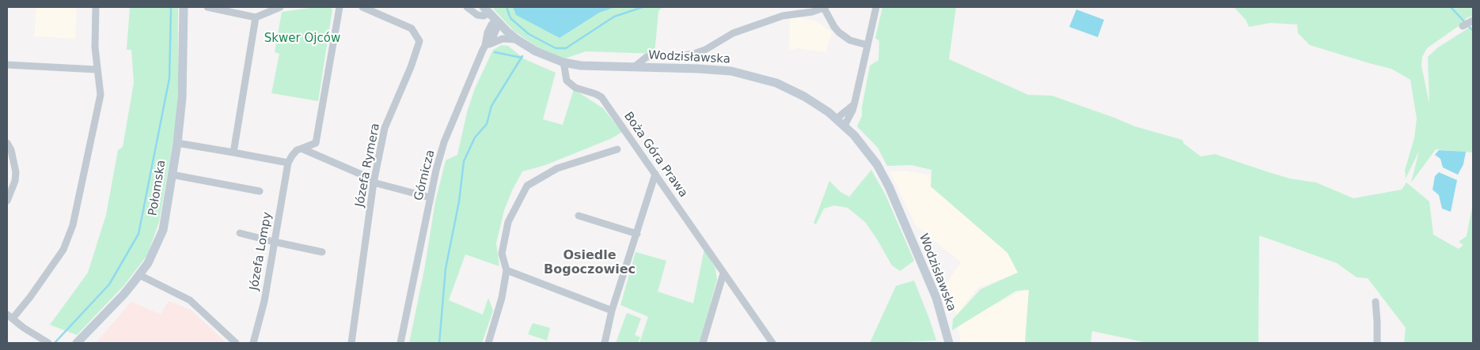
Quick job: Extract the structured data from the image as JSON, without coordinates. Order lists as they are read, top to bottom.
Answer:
{
  "streets": {
    "main road": ["Wodzisławska", "Połomska"],
    "street": [
      "Boża Góra Prawa",
      "Józefa Rymera",
      "Górnicza",
      "Józefa Lompy"
    ]
  },
  "crossings": [
    ["Wodzisławska", "Boża Góra Prawa"],
    ["Wodzisławska", "Górnicza"]
  ],
  "districts": ["Osiedle Bogoczowiec"],
  "parks": ["Skwer Ojców"]
}
